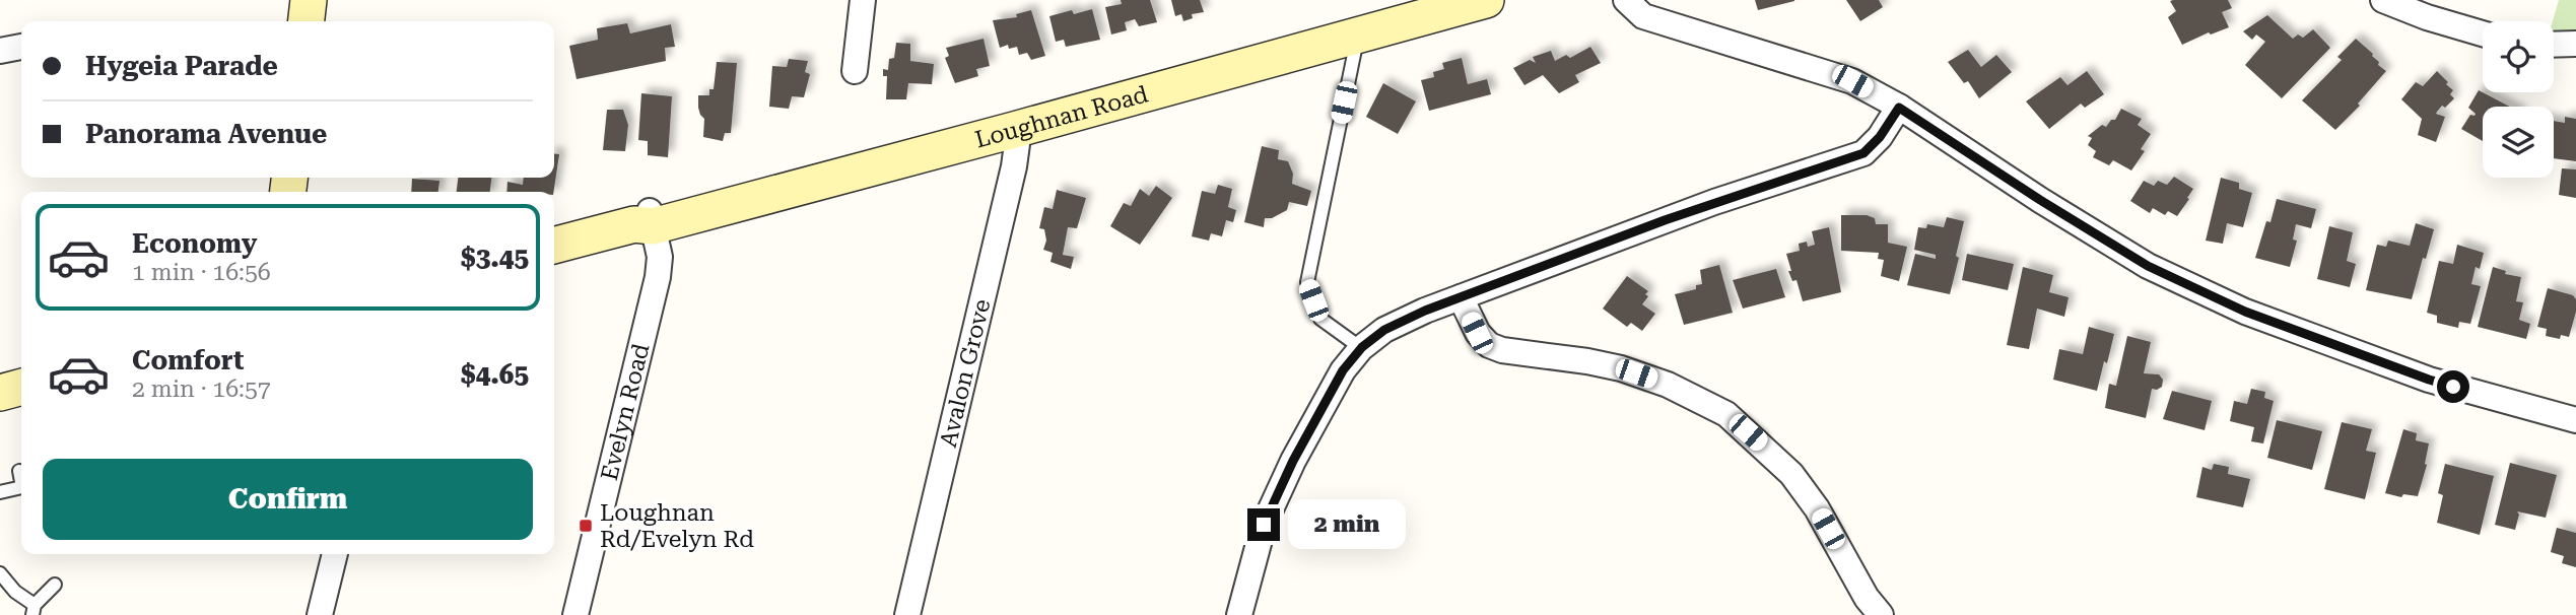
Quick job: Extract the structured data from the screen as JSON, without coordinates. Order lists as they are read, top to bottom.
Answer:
{
  "streets": {
    "main road": ["Loughnan Road"],
    "street": ["Avalon Grove", "Evelyn Road"]
  },
  "crossings": [
    ["Loughnan Road", "Avalon Grove"],
    ["Loughnan Road", "Evelyn Road"]
  ],
  "places": {
    "transit": ["Loughnan Rd/Evelyn Rd"]
  },
  "page": {
    "banner": ["Hygeia Parade", "Panorama Avenue"],
    "list": [
      {
        "name": "Economy",
        "note": "1 min · 16:56",
        "value": "$3.45"
      },
      {
        "name": "Comfort",
        "note": "2 min · 16:57",
        "value": "$4.65"
      }
    ],
    "buttons": "Confirm",
    "bubble": "2 min"
  }
}
